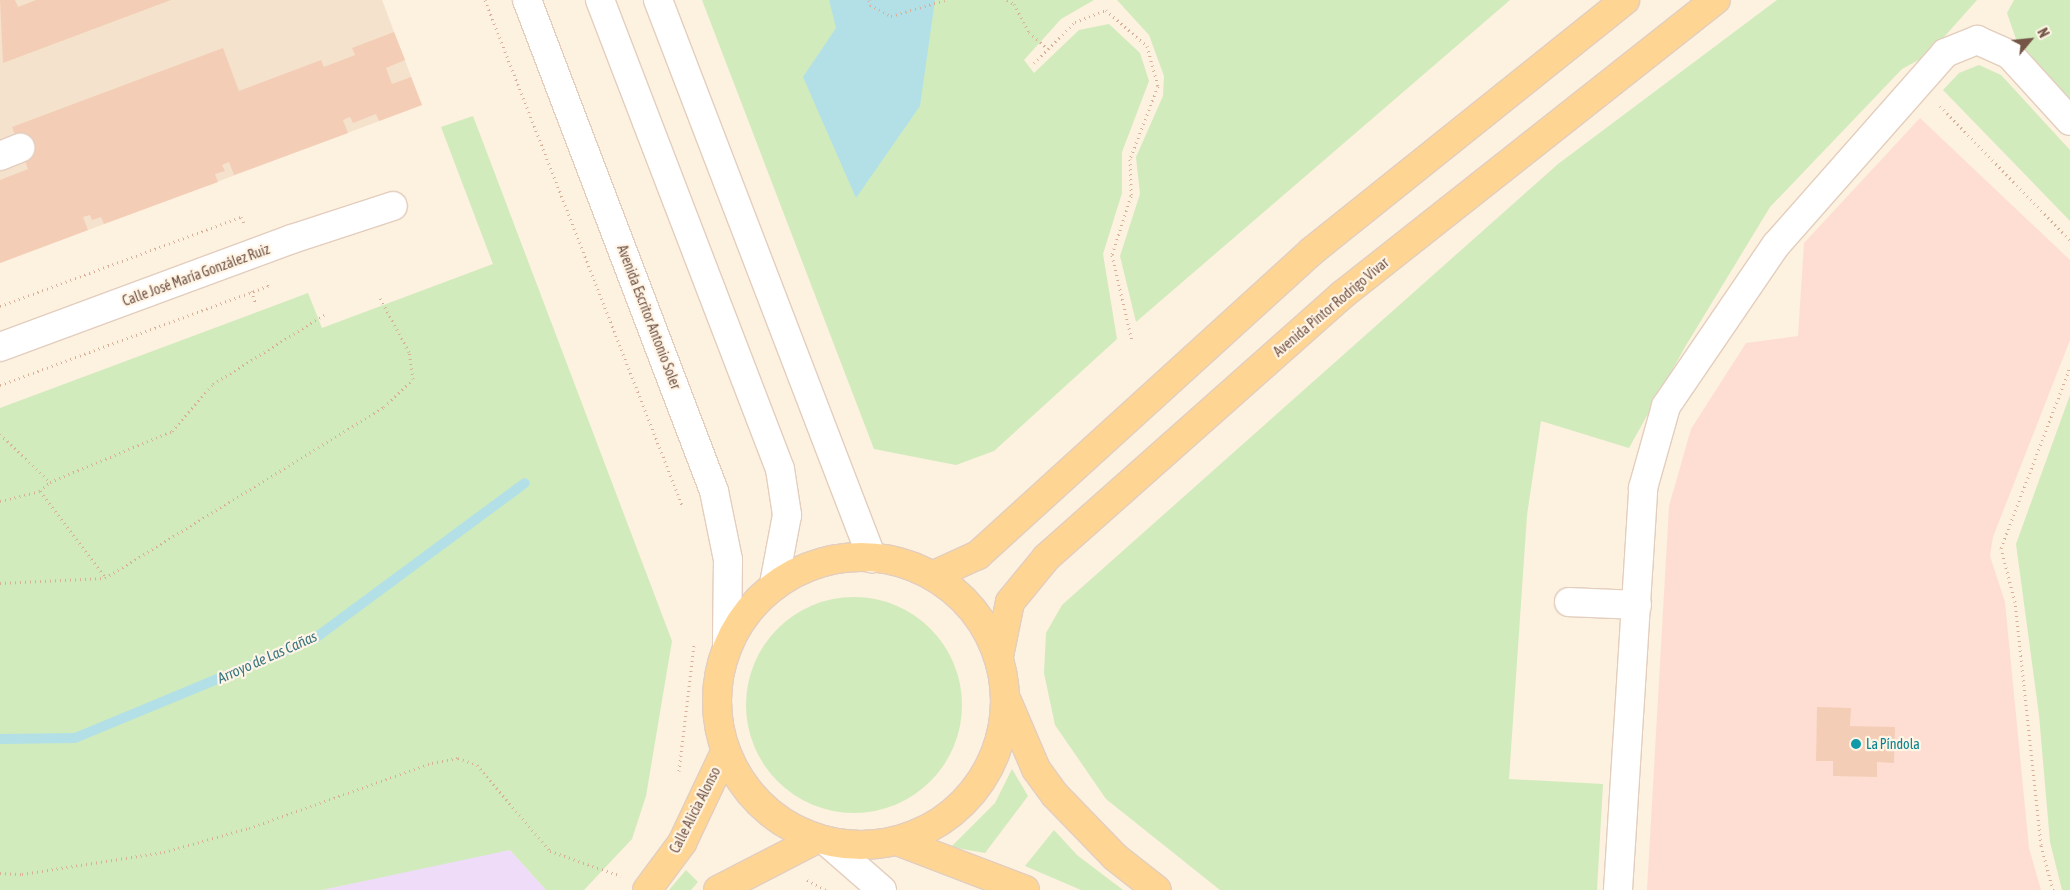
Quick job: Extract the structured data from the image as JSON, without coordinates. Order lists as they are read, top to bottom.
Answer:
{
  "streets": {
    "main road": ["Avenida Pintor Rodrigo Vivar", "Calle Alicia Alonso"],
    "street": ["Calle José María González Ruiz", "Avenida Escritor Antonio Soler"]
  },
  "water": ["Arroyo de Las Cañas"],
  "places": ["La Píndola"],
  "north": "top right"
}
